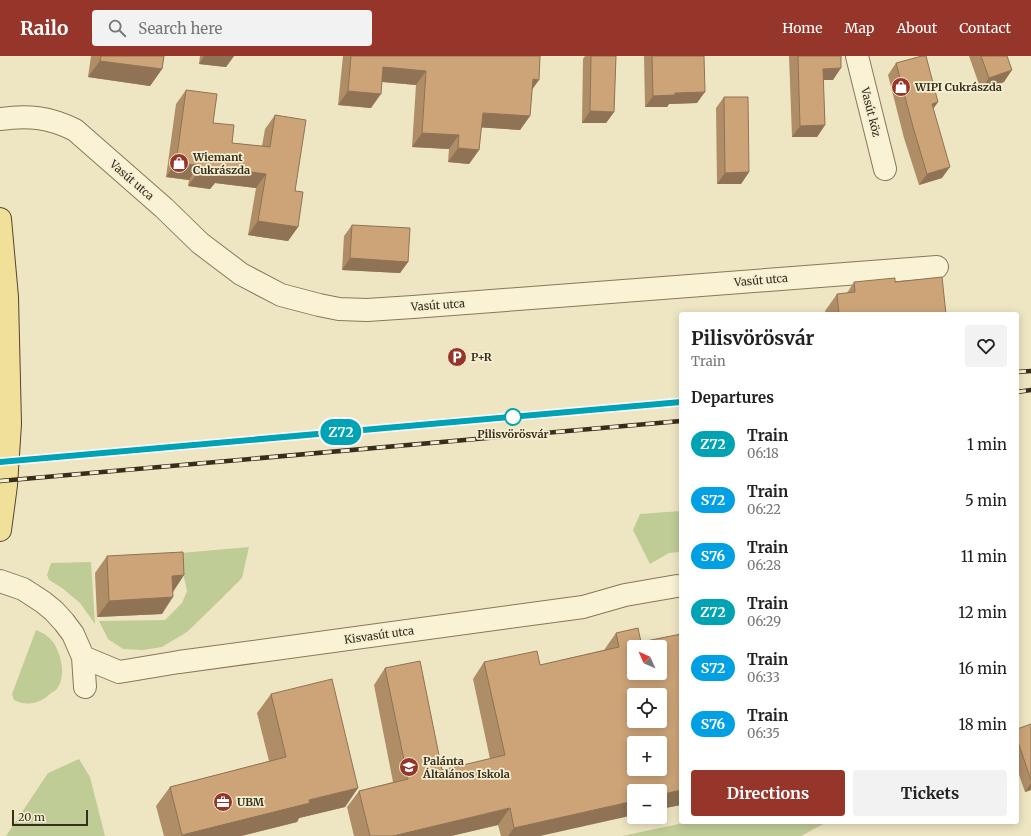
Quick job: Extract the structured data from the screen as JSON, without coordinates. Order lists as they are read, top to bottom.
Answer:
{
  "streets": {
    "street": ["Vasút köz", "Vasút utca", "Kisvasút utca"]
  },
  "places": {
    "shop": ["WIPI Cukrászda", "Wiemant Cukrászda"],
    "parking": ["P+R"],
    "other": ["Pilisvörösvár"],
    "school or university": ["Palánta Általános Iskola"],
    "office": ["UBM"]
  },
  "scale_bar": "20 m",
  "north": "top left",
  "page": {
    "header": "Railo",
    "search": "Search here",
    "nav": [
      "Home",
      "Map",
      "About",
      "Contact"
    ],
    "on_map": "Z72",
    "heading": [
      ["Pilisvörösvár", "Train"],
      "Departures"
    ],
    "list": [
      {
        "mark": "Z72",
        "name": "Train",
        "note": "06:18",
        "value": "1 min"
      },
      {
        "mark": "S72",
        "name": "Train",
        "note": "06:22",
        "value": "5 min"
      },
      {
        "mark": "S76",
        "name": "Train",
        "note": "06:28",
        "value": "11 min"
      },
      {
        "mark": "Z72",
        "name": "Train",
        "note": "06:29",
        "value": "12 min"
      },
      {
        "mark": "S72",
        "name": "Train",
        "note": "06:33",
        "value": "16 min"
      },
      {
        "mark": "S76",
        "name": "Train",
        "note": "06:35",
        "value": "18 min"
      }
    ],
    "map_buttons": ["+", "−"],
    "buttons": ["Directions", "Tickets"],
    "scale": "20 m"
  }
}
